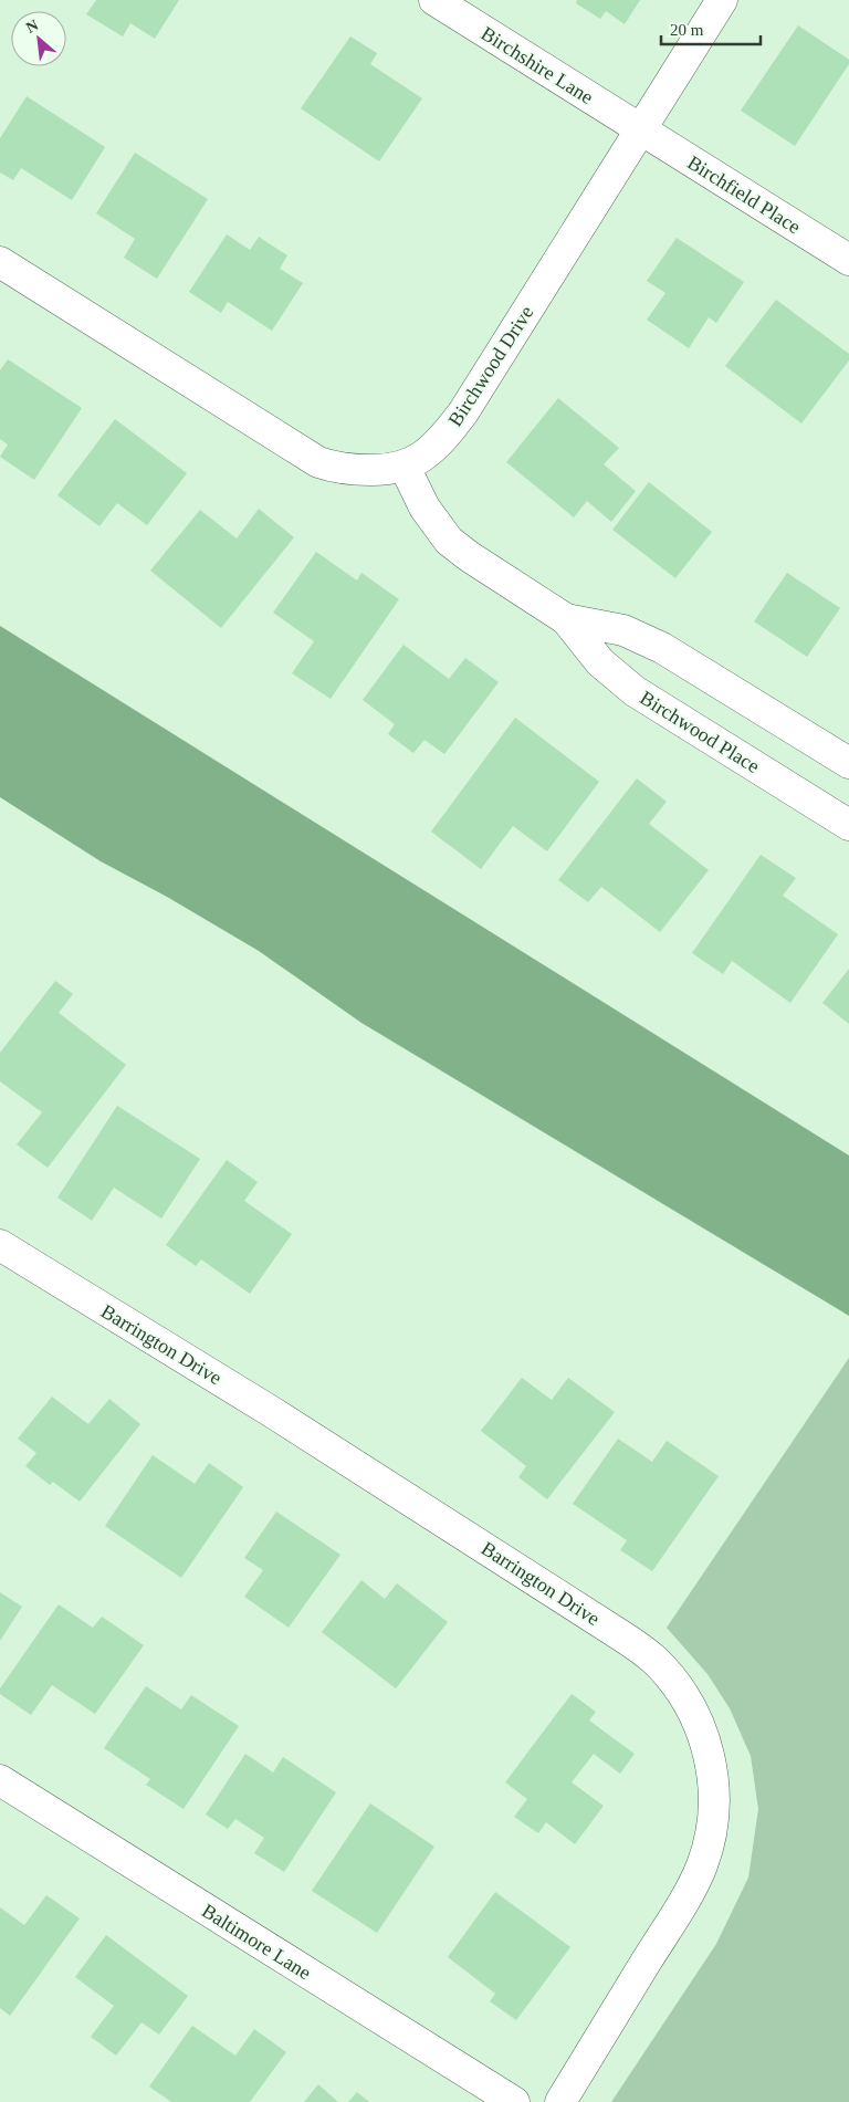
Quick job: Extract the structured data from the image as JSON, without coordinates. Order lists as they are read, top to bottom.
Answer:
{
  "streets": {
    "street": [
      "Birchshire Lane",
      "Birchfield Place",
      "Birchwood Drive",
      "Birchwood Place",
      "Barrington Drive",
      "Baltimore Lane"
    ]
  },
  "crossings": [
    ["Birchshire Lane", "Birchfield Place"],
    ["Birchshire Lane", "Birchwood Drive"],
    ["Birchfield Place", "Birchwood Drive"],
    ["Birchwood Drive", "Birchwood Place"]
  ],
  "scale_bar": "20 m",
  "north": "top left"
}
